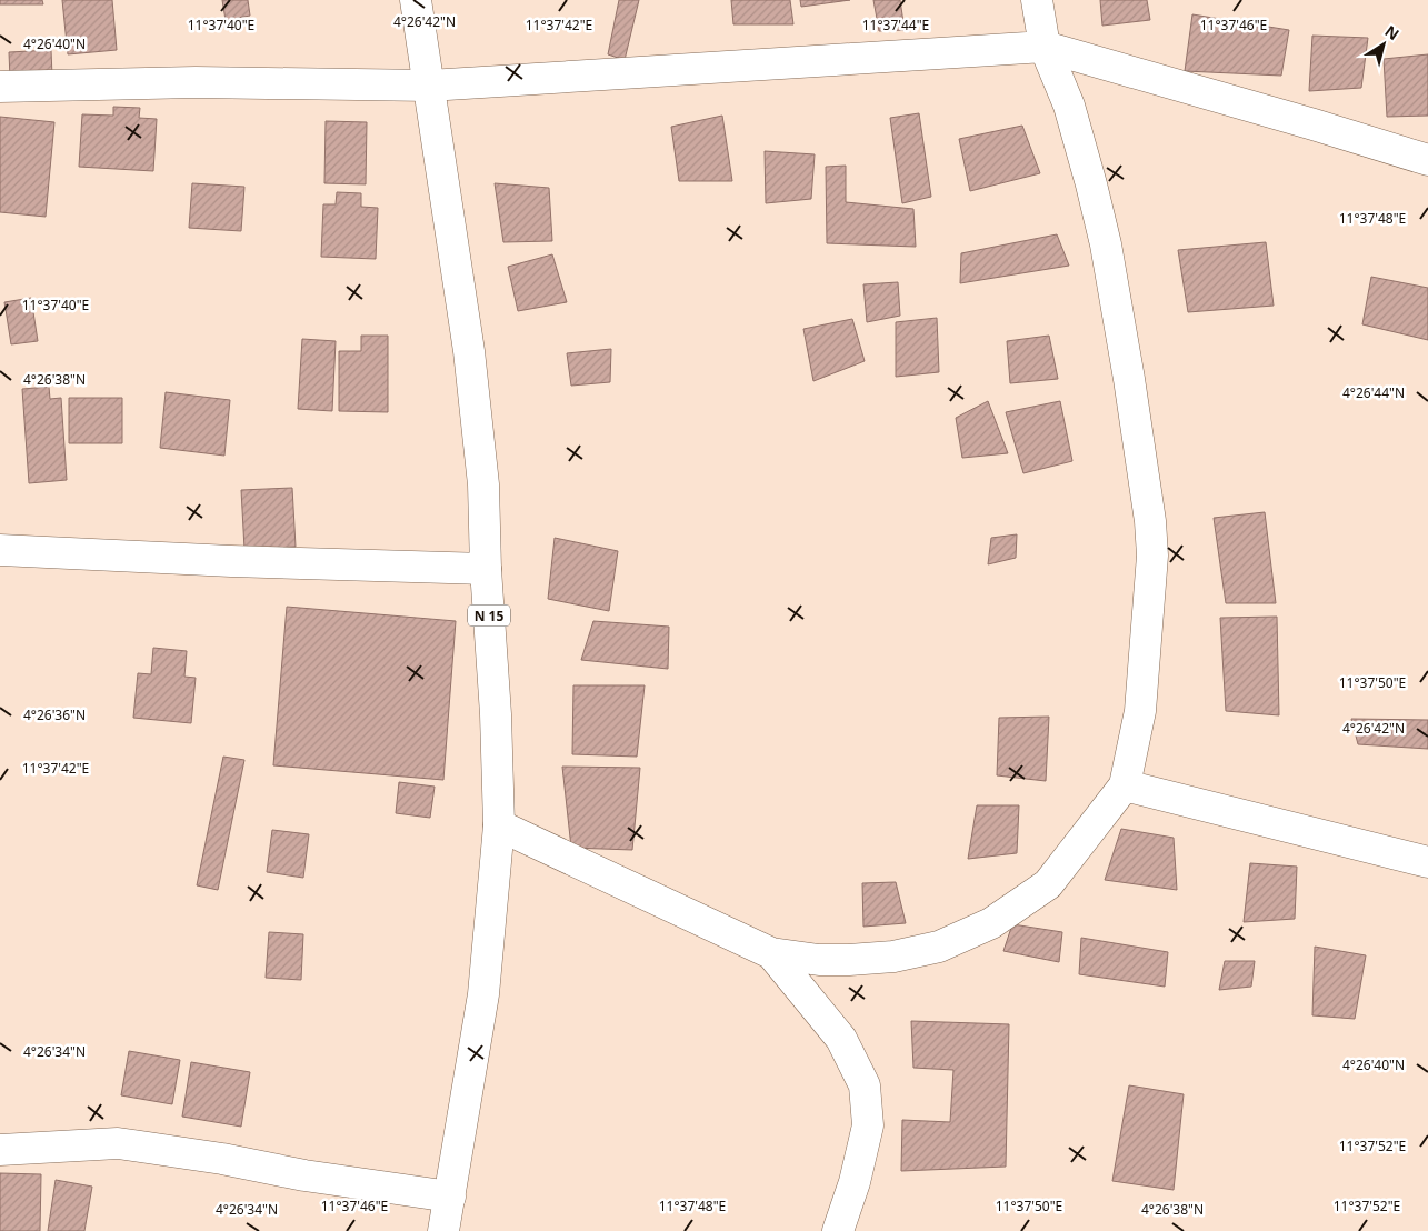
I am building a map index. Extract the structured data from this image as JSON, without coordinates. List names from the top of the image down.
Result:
{
  "streets": {
    "main road": ["N 15"]
  },
  "north": "top right",
  "coordinates": [
    "4°26'42\"N",
    "11°37'40\"E",
    "11°37'42\"E",
    "11°37'44\"E",
    "11°37'46\"E",
    "4°26'40\"N",
    "11°37'48\"E",
    "4°26'38\"N",
    "4°26'44\"N",
    "11°37'50\"E",
    "4°26'36\"N",
    "4°26'34\"N",
    "11°37'52\"E"
  ]
}
